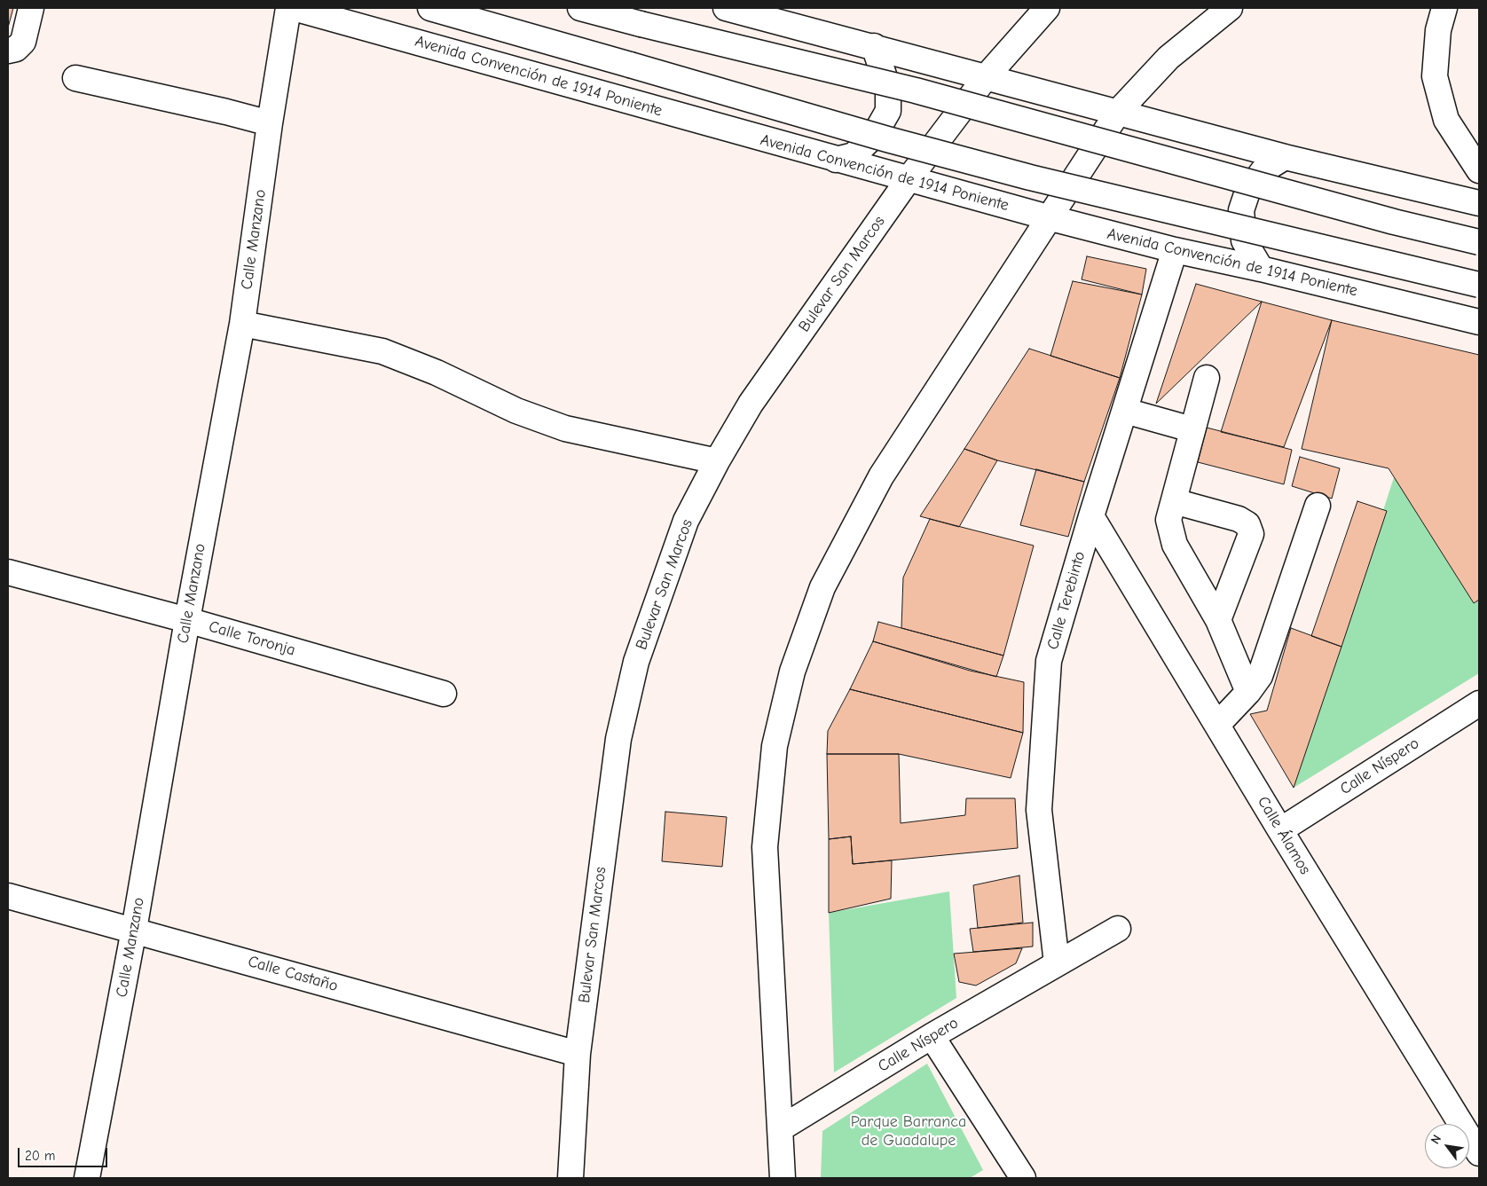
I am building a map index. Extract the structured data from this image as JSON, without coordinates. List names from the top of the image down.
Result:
{
  "streets": {
    "street": [
      "Avenida Convención de 1914 Poniente",
      "Calle Manzano",
      "Bulevar San Marcos",
      "Calle Terebinto",
      "Calle Toronja",
      "Calle Níspero",
      "Calle Álamos",
      "Calle Castaño"
    ]
  },
  "crossings": [
    ["Avenida Convención de 1914 Poniente", "Bulevar San Marcos"],
    ["Avenida Convención de 1914 Poniente", "Calle Terebinto"],
    ["Calle Manzano", "Calle Toronja"],
    ["Calle Manzano", "Calle Castaño"],
    ["Bulevar San Marcos", "Calle Castaño"],
    ["Calle Terebinto", "Calle Níspero"],
    ["Calle Terebinto", "Calle Álamos"],
    ["Calle Níspero", "Calle Álamos"]
  ],
  "parks": ["Parque Barranca de Guadalupe"],
  "scale_bar": "20 m",
  "north": "top left"
}
